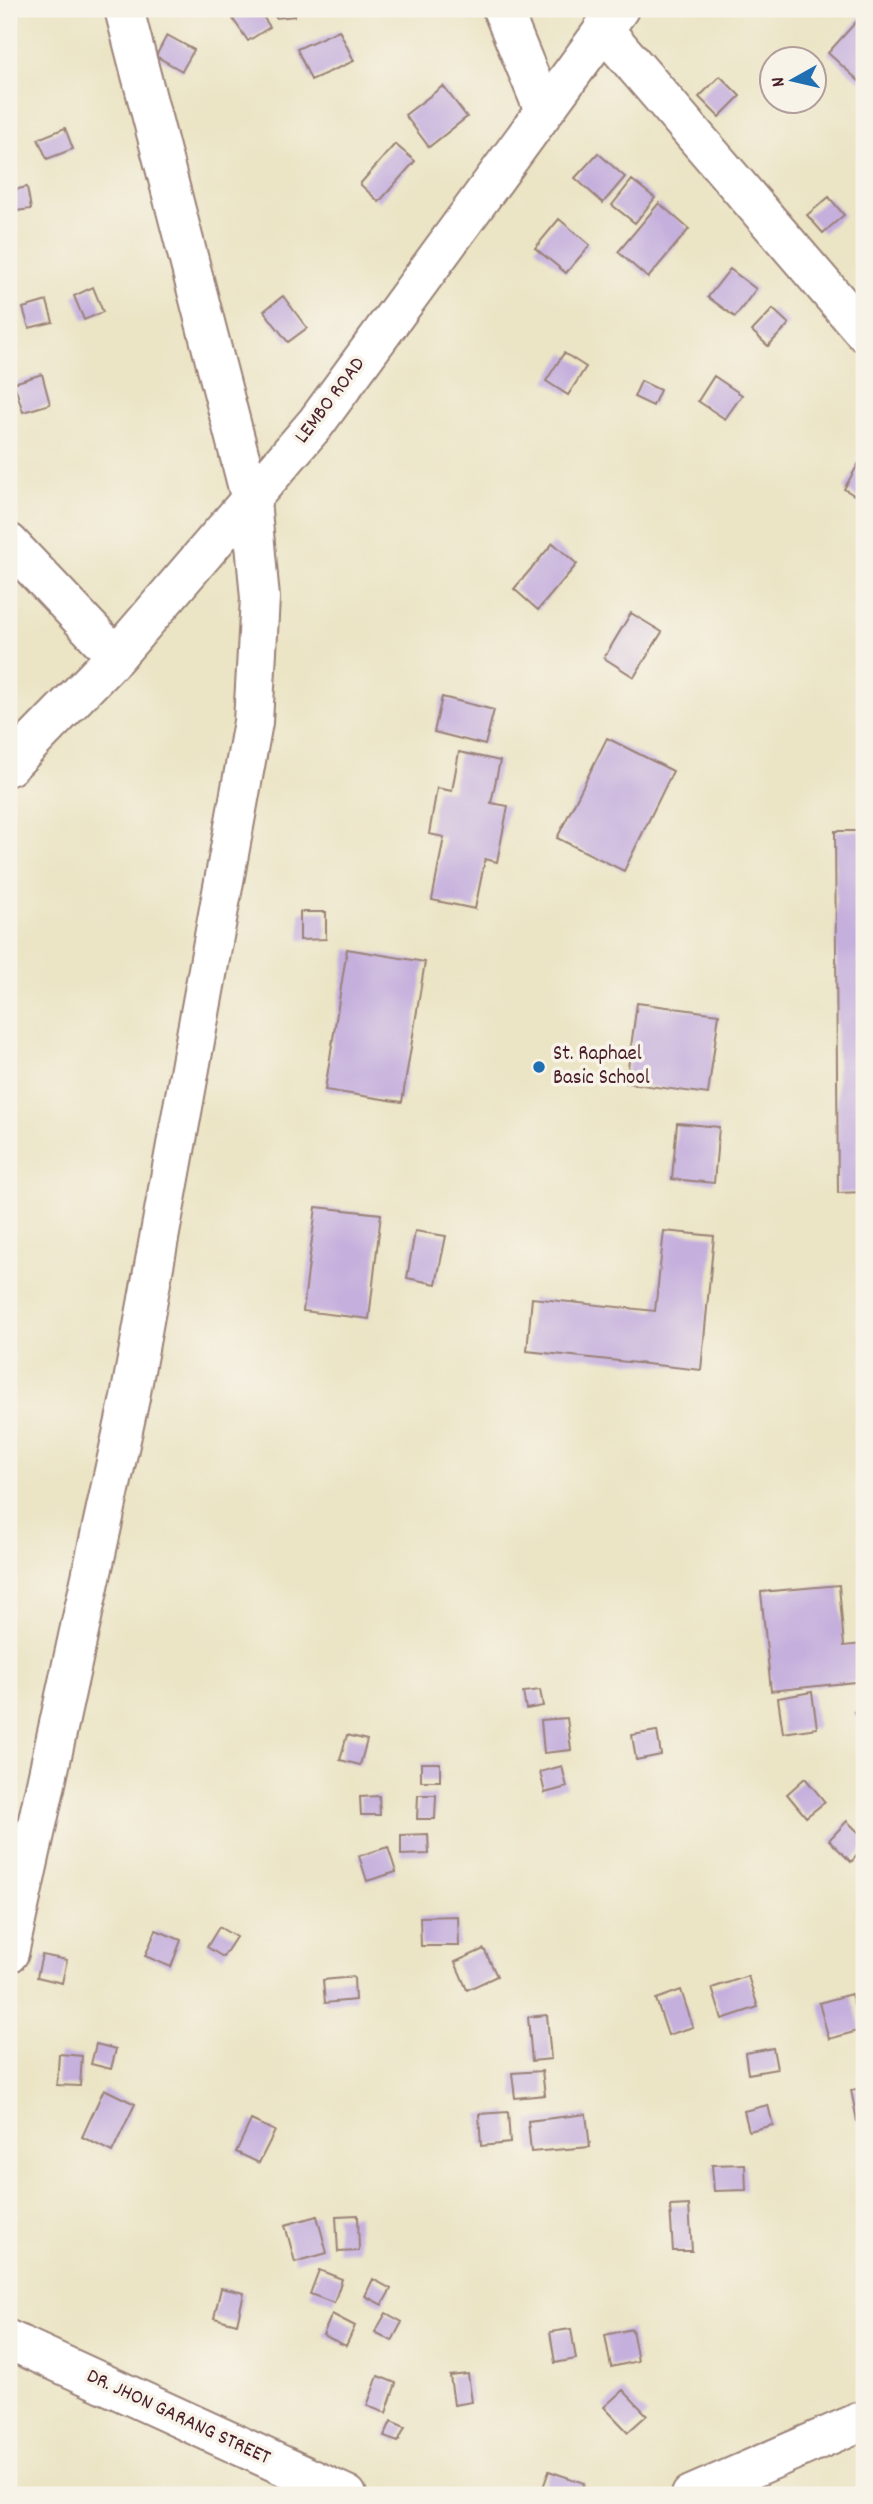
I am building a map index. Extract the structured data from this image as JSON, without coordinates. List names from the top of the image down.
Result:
{
  "streets": {
    "street": ["LEMBO ROAD", "DR. JHON GARANG STREET"]
  },
  "places": ["St. Raphael Basic School"],
  "north": "left"
}
